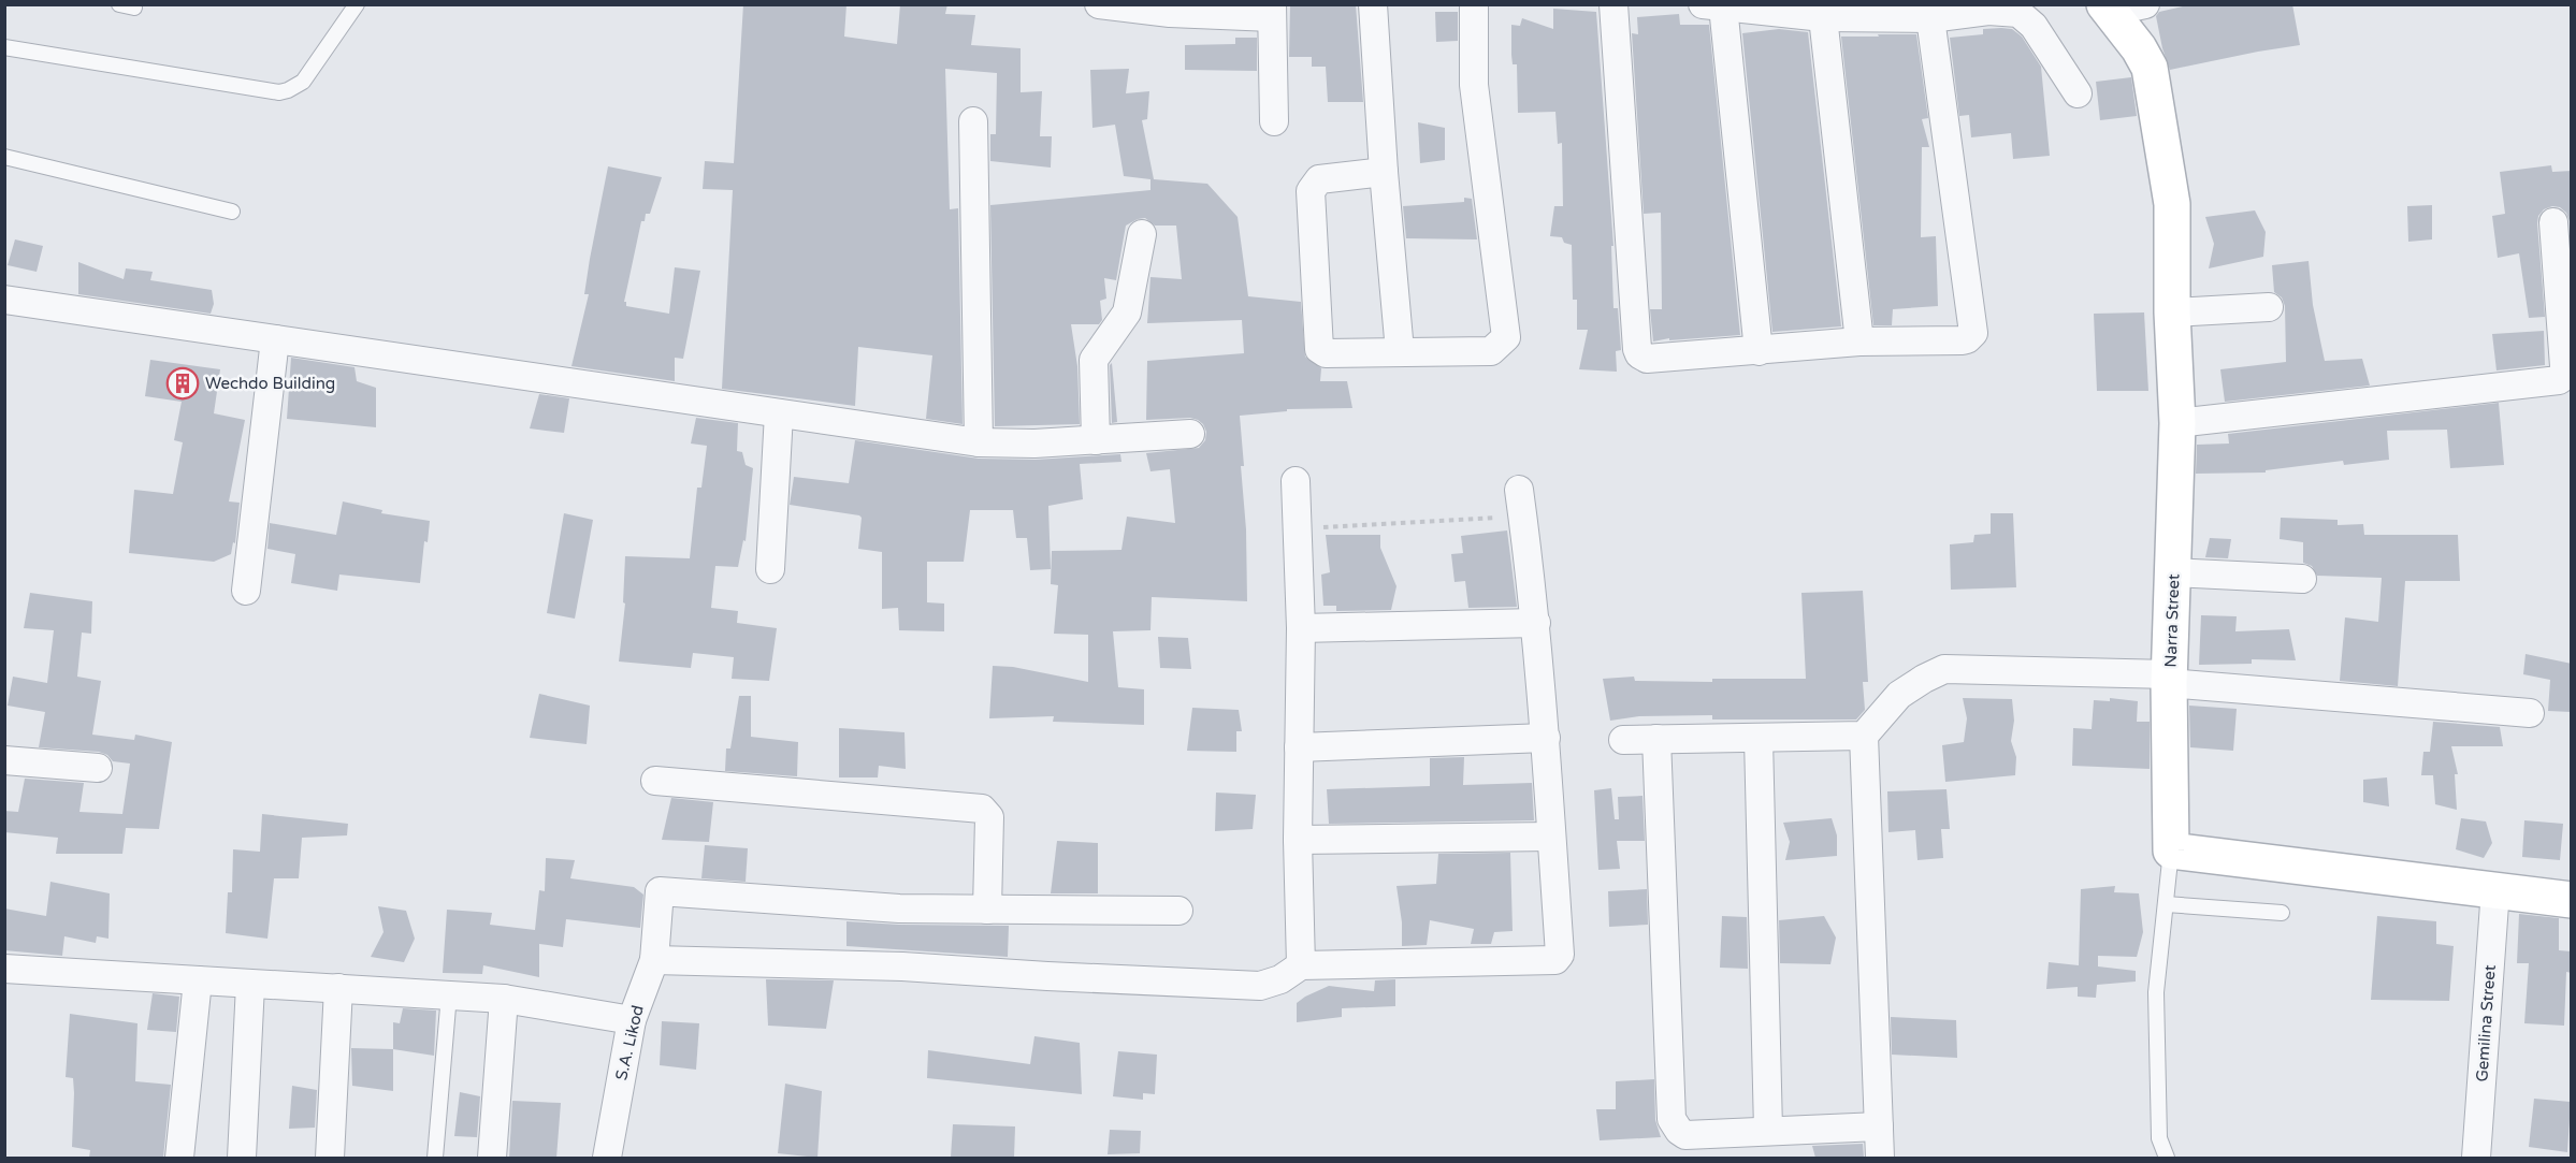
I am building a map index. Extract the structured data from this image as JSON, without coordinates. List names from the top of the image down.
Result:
{
  "streets": {
    "street": ["Narra Street", "Gemilina Street", "S.A. Likod"]
  },
  "places": {
    "building": ["Wechdo Building"]
  }
}
